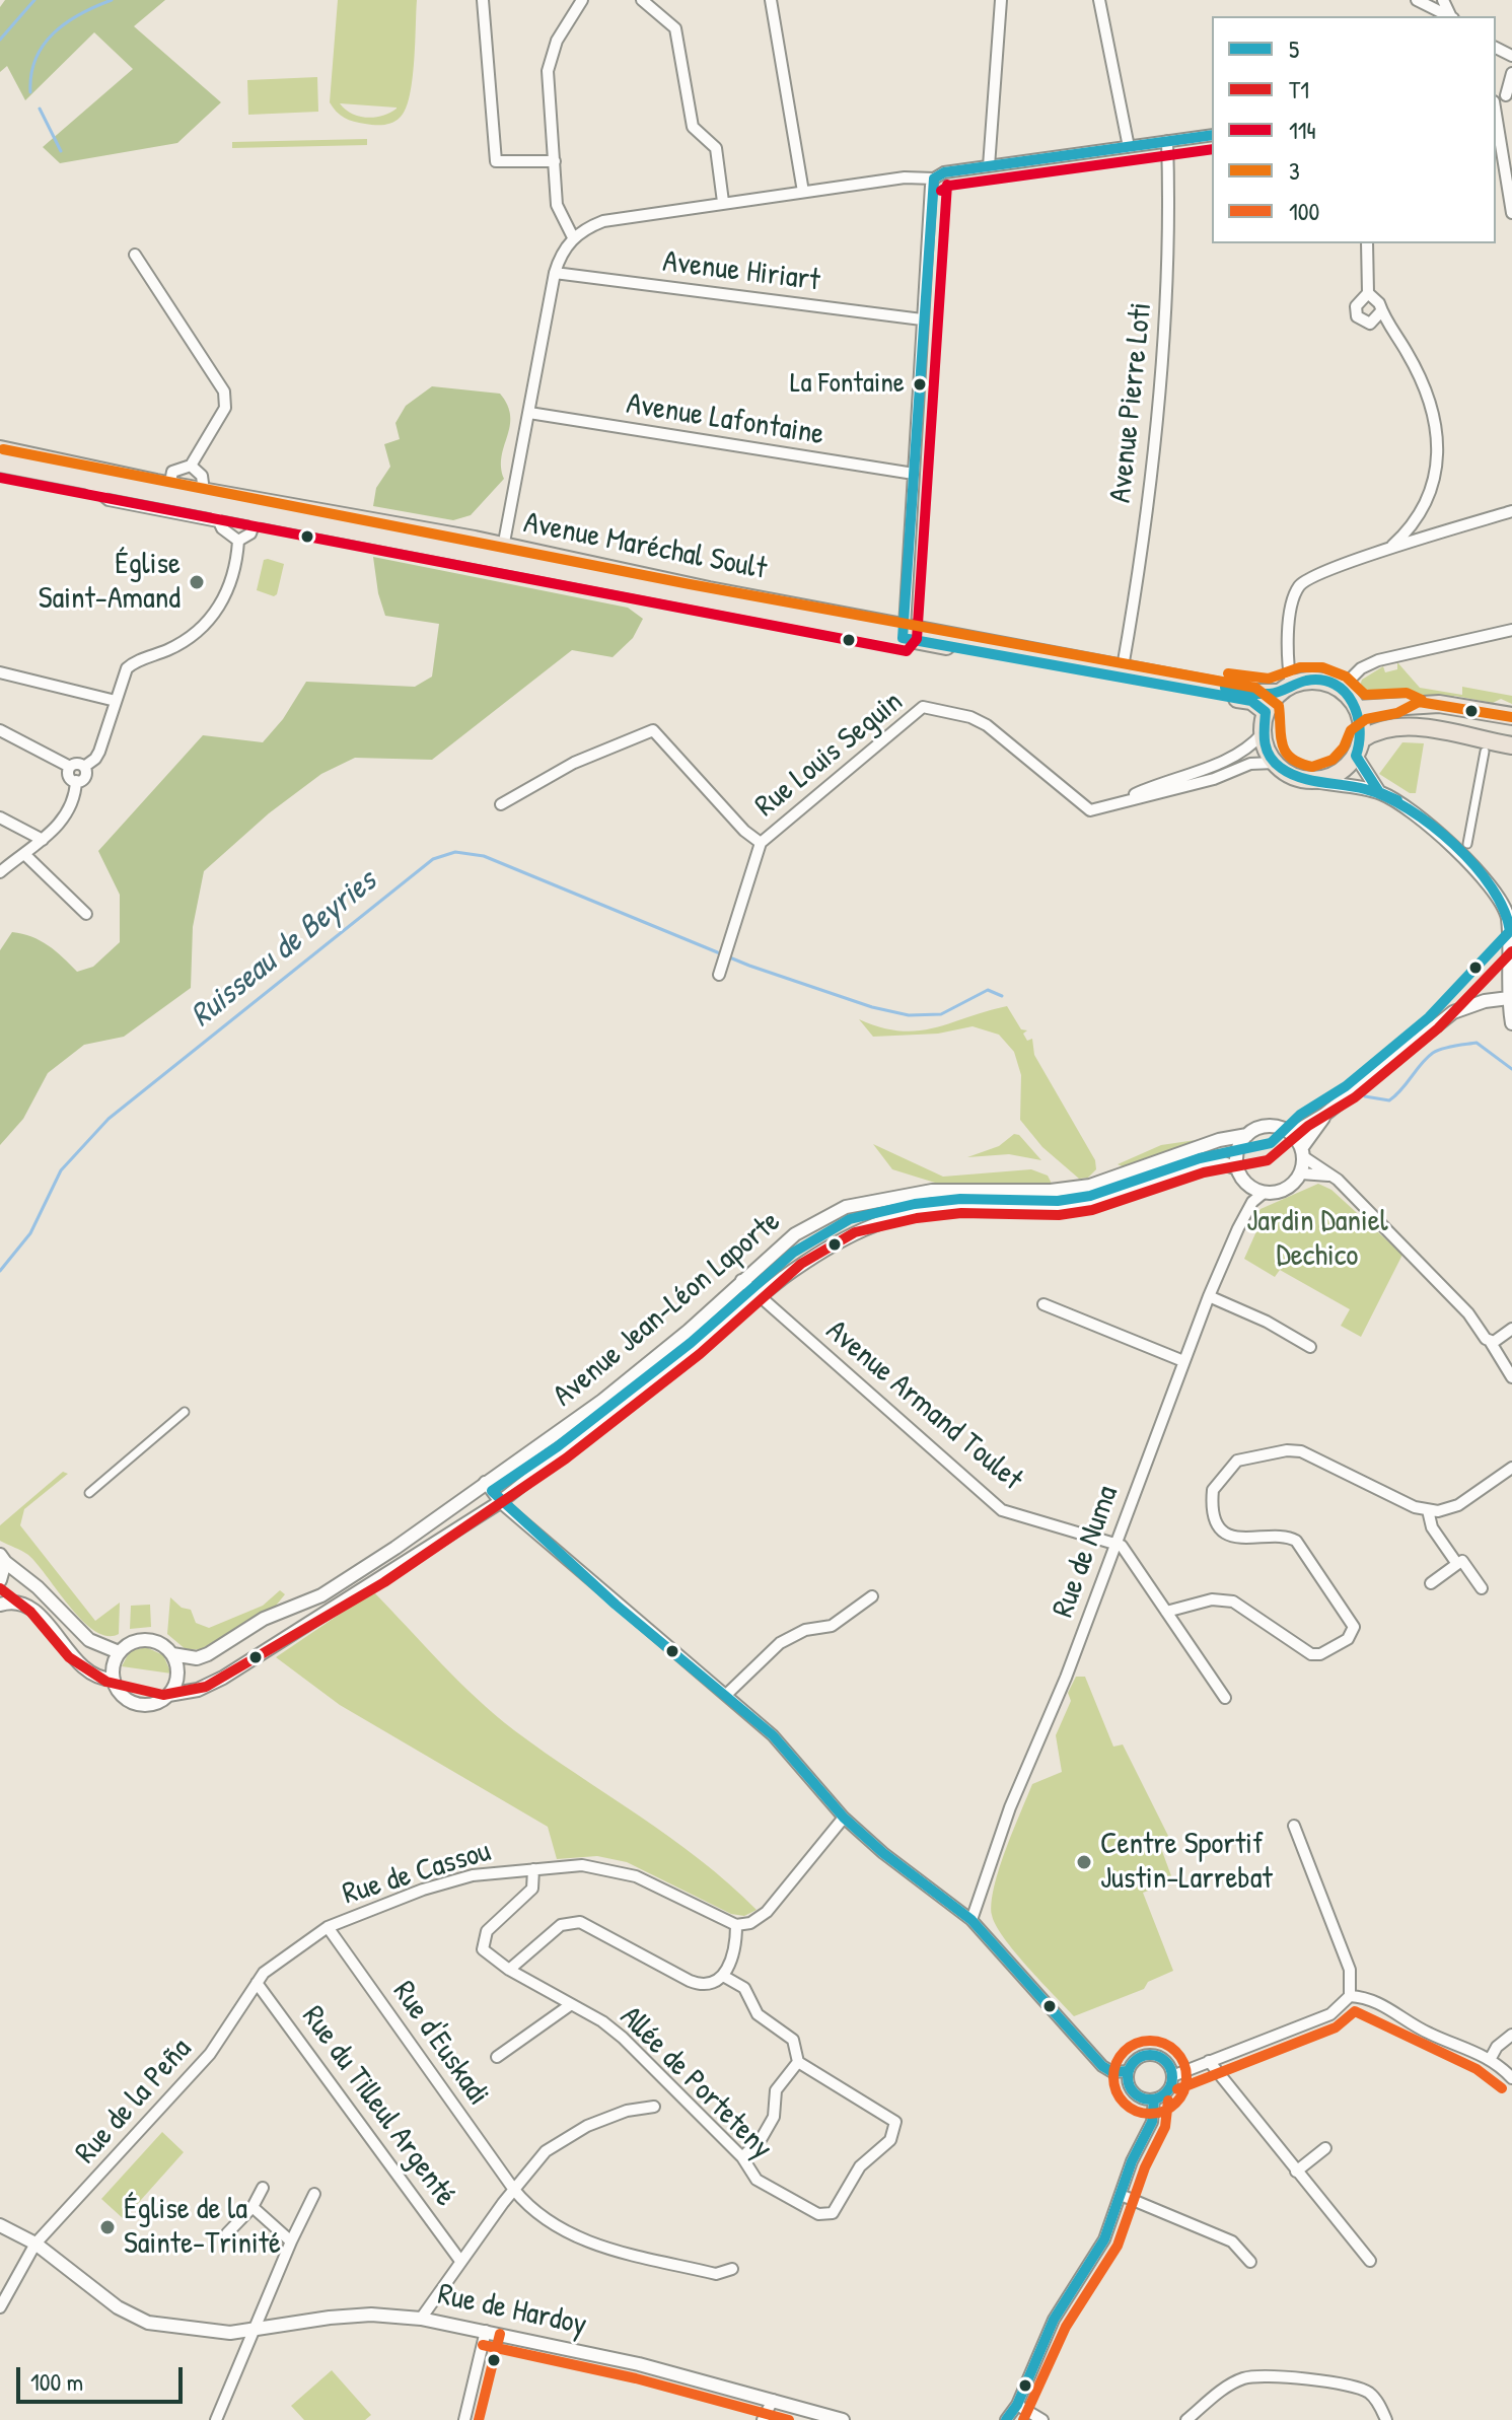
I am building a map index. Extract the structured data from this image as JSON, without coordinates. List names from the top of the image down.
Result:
{
  "streets": {
    "main road": ["Avenue Maréchal Soult"],
    "street": [
      "Avenue Hiriart",
      "Avenue Pierre Loti",
      "Avenue Lafontaine",
      "Rue Louis Seguin",
      "Avenue Jean-Léon Laporte",
      "Avenue Armand Toulet",
      "Rue de Numa",
      "Rue de Cassou",
      "Rue d'Euskadi",
      "Allée de Porteteny",
      "Rue de la Peña",
      "Rue du Tilleul Argenté",
      "Rue de Hardoy"
    ]
  },
  "crossings": [
    ["Avenue Pierre Loti", "Avenue Maréchal Soult"],
    ["Avenue Jean-Léon Laporte", "Avenue Armand Toulet"],
    ["Avenue Jean-Léon Laporte", "Rue de Numa"],
    ["Avenue Armand Toulet", "Rue de Numa"],
    ["Rue de Cassou", "Rue d'Euskadi"],
    ["Rue de Cassou", "Allée de Porteteny"],
    ["Rue de Cassou", "Rue de la Peña"],
    ["Rue de Cassou", "Rue du Tilleul Argenté"],
    ["Rue de la Peña", "Rue du Tilleul Argenté"],
    ["Rue de la Peña", "Rue de Hardoy"]
  ],
  "water": ["Ruisseau de Beyries"],
  "parks": ["Jardin Daniel Dechico"],
  "places": [
    "La Fontaine",
    "Église Saint-Amand",
    "Centre Sportif Justin-Larrebat",
    "Église de la Sainte-Trinité"
  ],
  "lines": [
    "transit line 5",
    "transit line 114",
    "transit line 3",
    "transit line T1",
    "transit line 100"
  ],
  "legend": [
    "5",
    "T1",
    "114",
    "3",
    "100"
  ],
  "scale_bar": "100 m"
}
